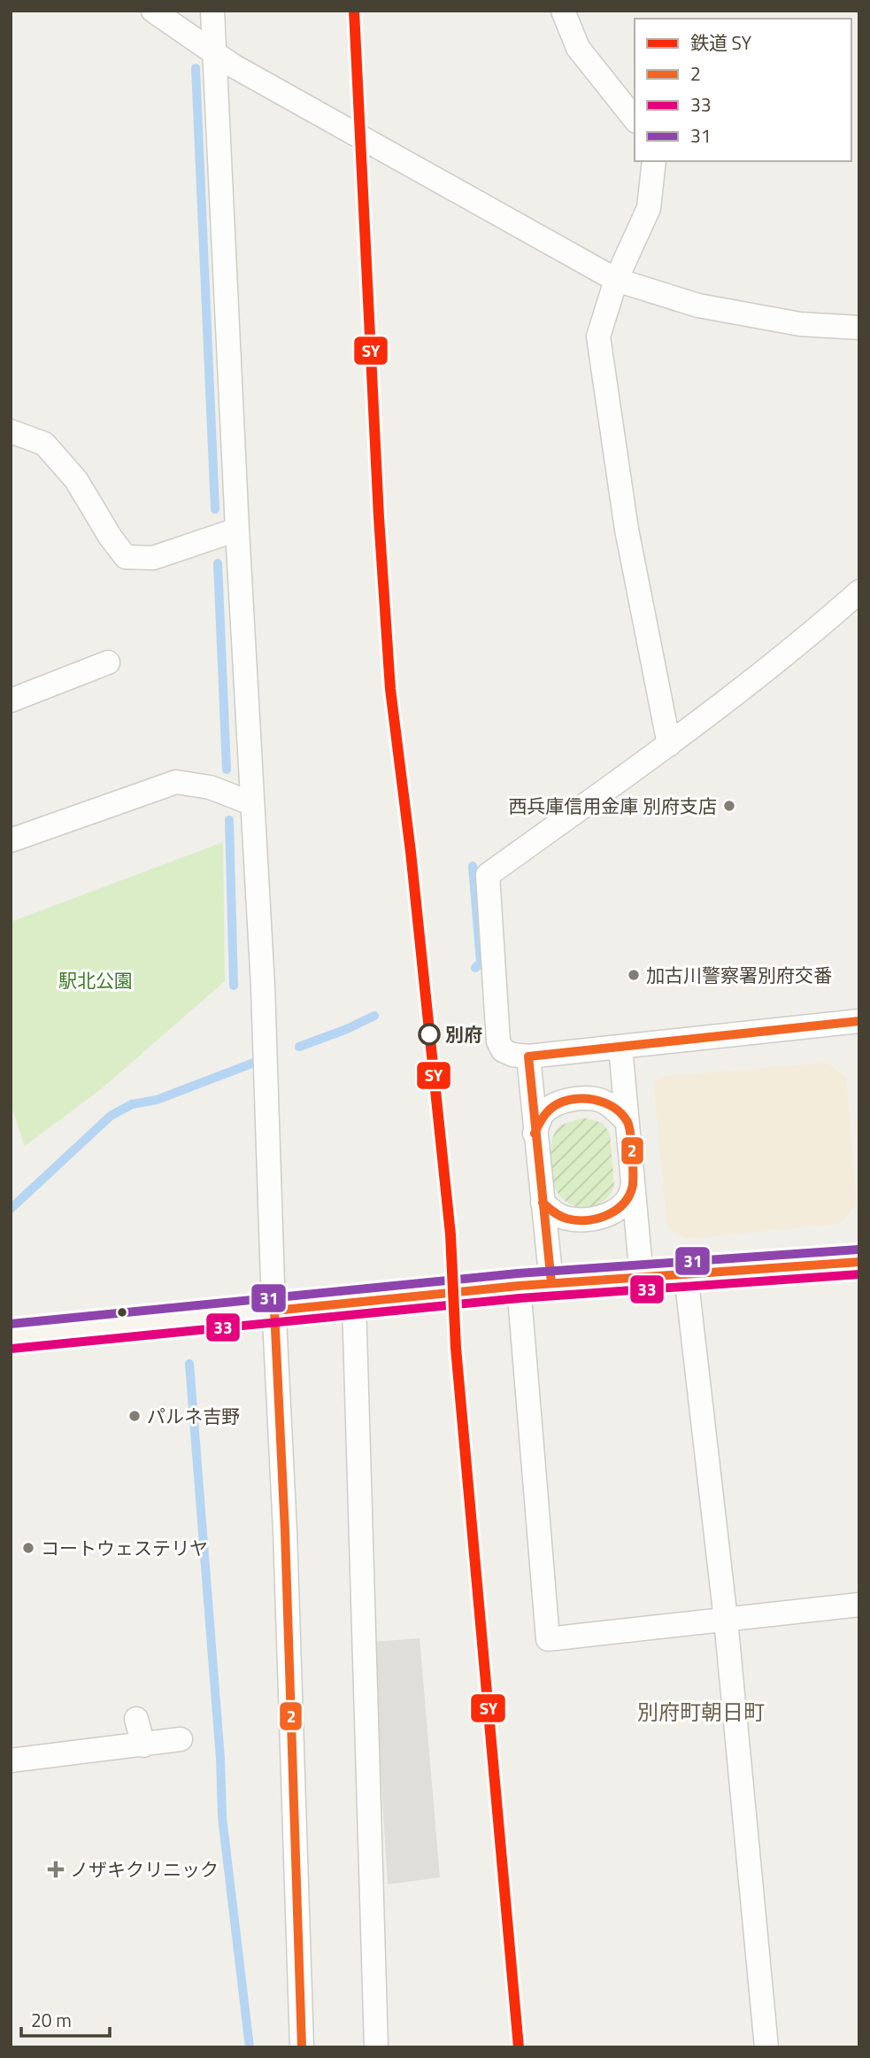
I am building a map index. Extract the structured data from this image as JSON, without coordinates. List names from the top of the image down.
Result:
{
  "districts": ["別府町朝日町"],
  "parks": ["駅北公園"],
  "places": {
    "other": [
      "西兵庫信用金庫 別府支店",
      "加古川警察署別府交番",
      "別府",
      "パルネ吉野",
      "コートウェステリヤ"
    ],
    "health": ["ノザキクリニック"]
  },
  "lines": [
    "rail line SY",
    "transit line 2",
    "transit line 31",
    "transit line 33"
  ],
  "legend": [
    "鉄道 SY",
    "2",
    "33",
    "31"
  ],
  "scale_bar": "20 m"
}
